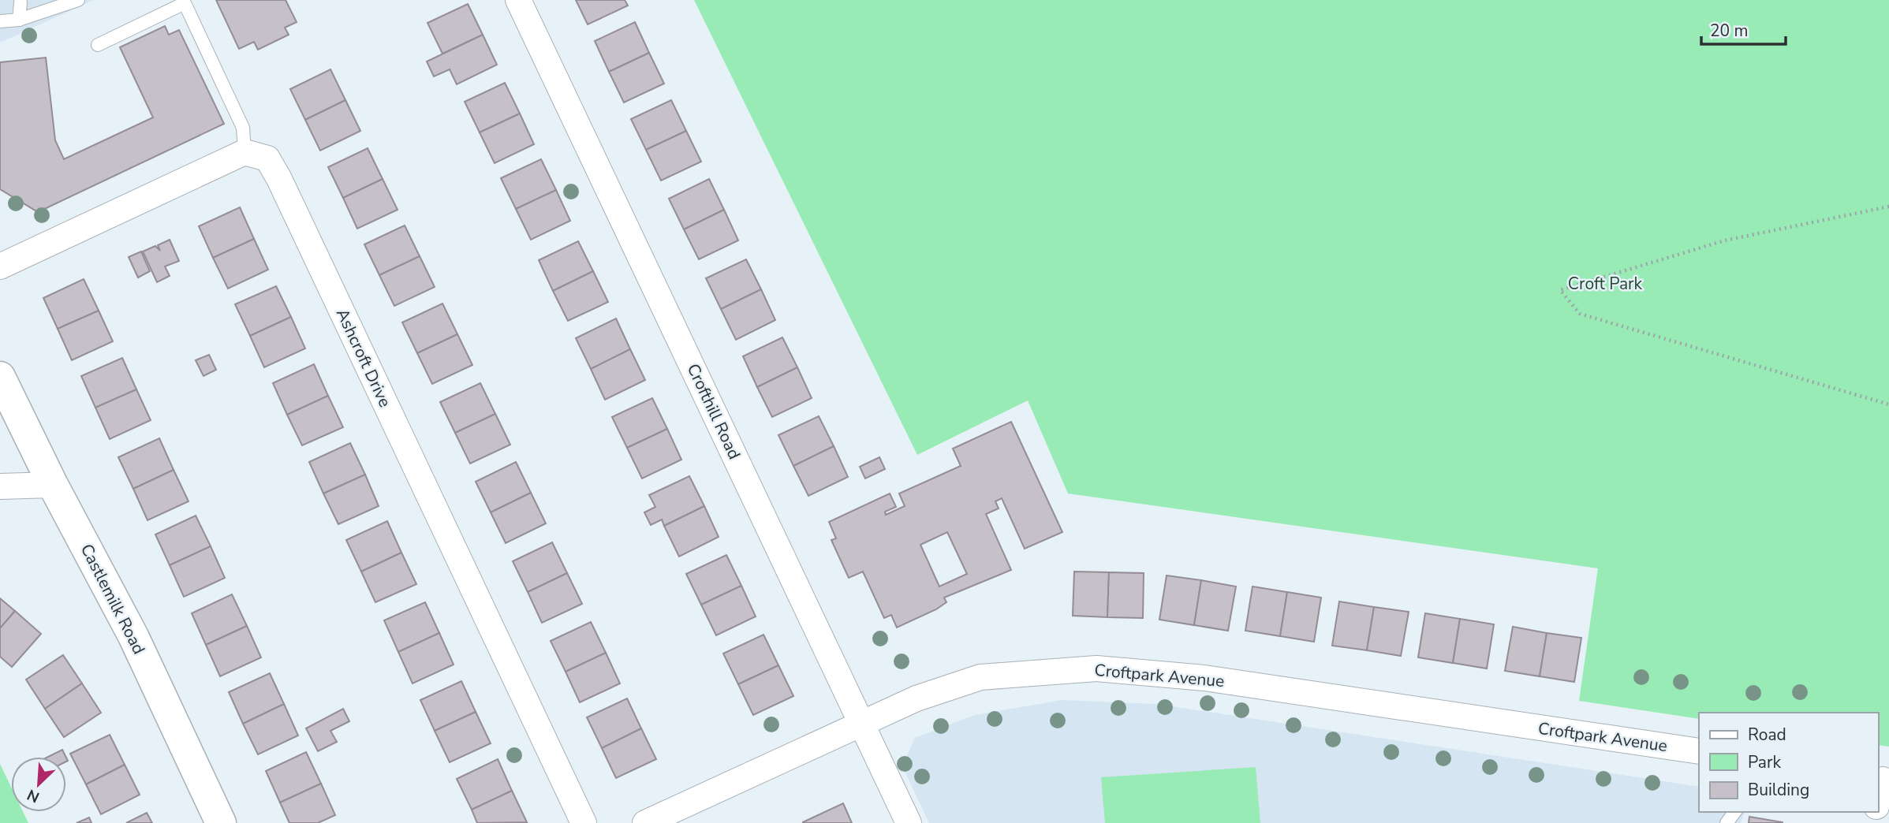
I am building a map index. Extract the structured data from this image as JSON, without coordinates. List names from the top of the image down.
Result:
{
  "streets": {
    "street": [
      "Ashcroft Drive",
      "Crofthill Road",
      "Castlemilk Road",
      "Croftpark Avenue"
    ]
  },
  "crossings": [
    ["Crofthill Road", "Croftpark Avenue"]
  ],
  "parks": ["Croft Park"],
  "legend": ["Road", "Park", "Building"],
  "scale_bar": "20 m",
  "north": "bottom left"
}
